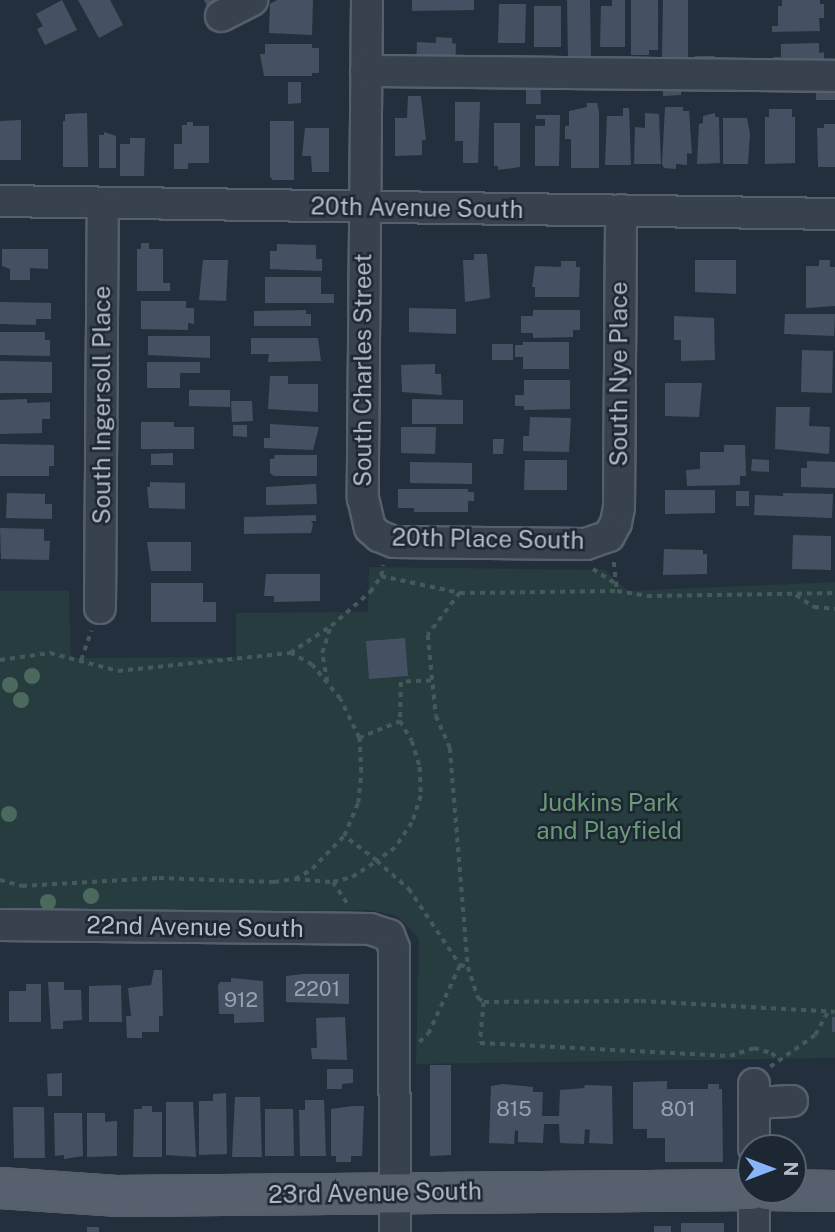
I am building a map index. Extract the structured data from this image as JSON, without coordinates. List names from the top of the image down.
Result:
{
  "streets": {
    "main road": ["23rd Avenue South"],
    "street": [
      "20th Avenue South",
      "South Charles Street",
      "South Nye Place",
      "South Ingersoll Place",
      "20th Place South",
      "22nd Avenue South"
    ]
  },
  "crossings": [
    ["20th Avenue South", "South Charles Street"],
    ["20th Avenue South", "South Nye Place"],
    ["20th Avenue South", "South Ingersoll Place"],
    ["South Charles Street", "20th Place South"],
    ["South Nye Place", "20th Place South"],
    ["22nd Avenue South", "23rd Avenue South"]
  ],
  "parks": ["Judkins Park and Playfield"],
  "house_numbers": [
    "2201",
    "912",
    "815",
    "801"
  ],
  "north": "right"
}
